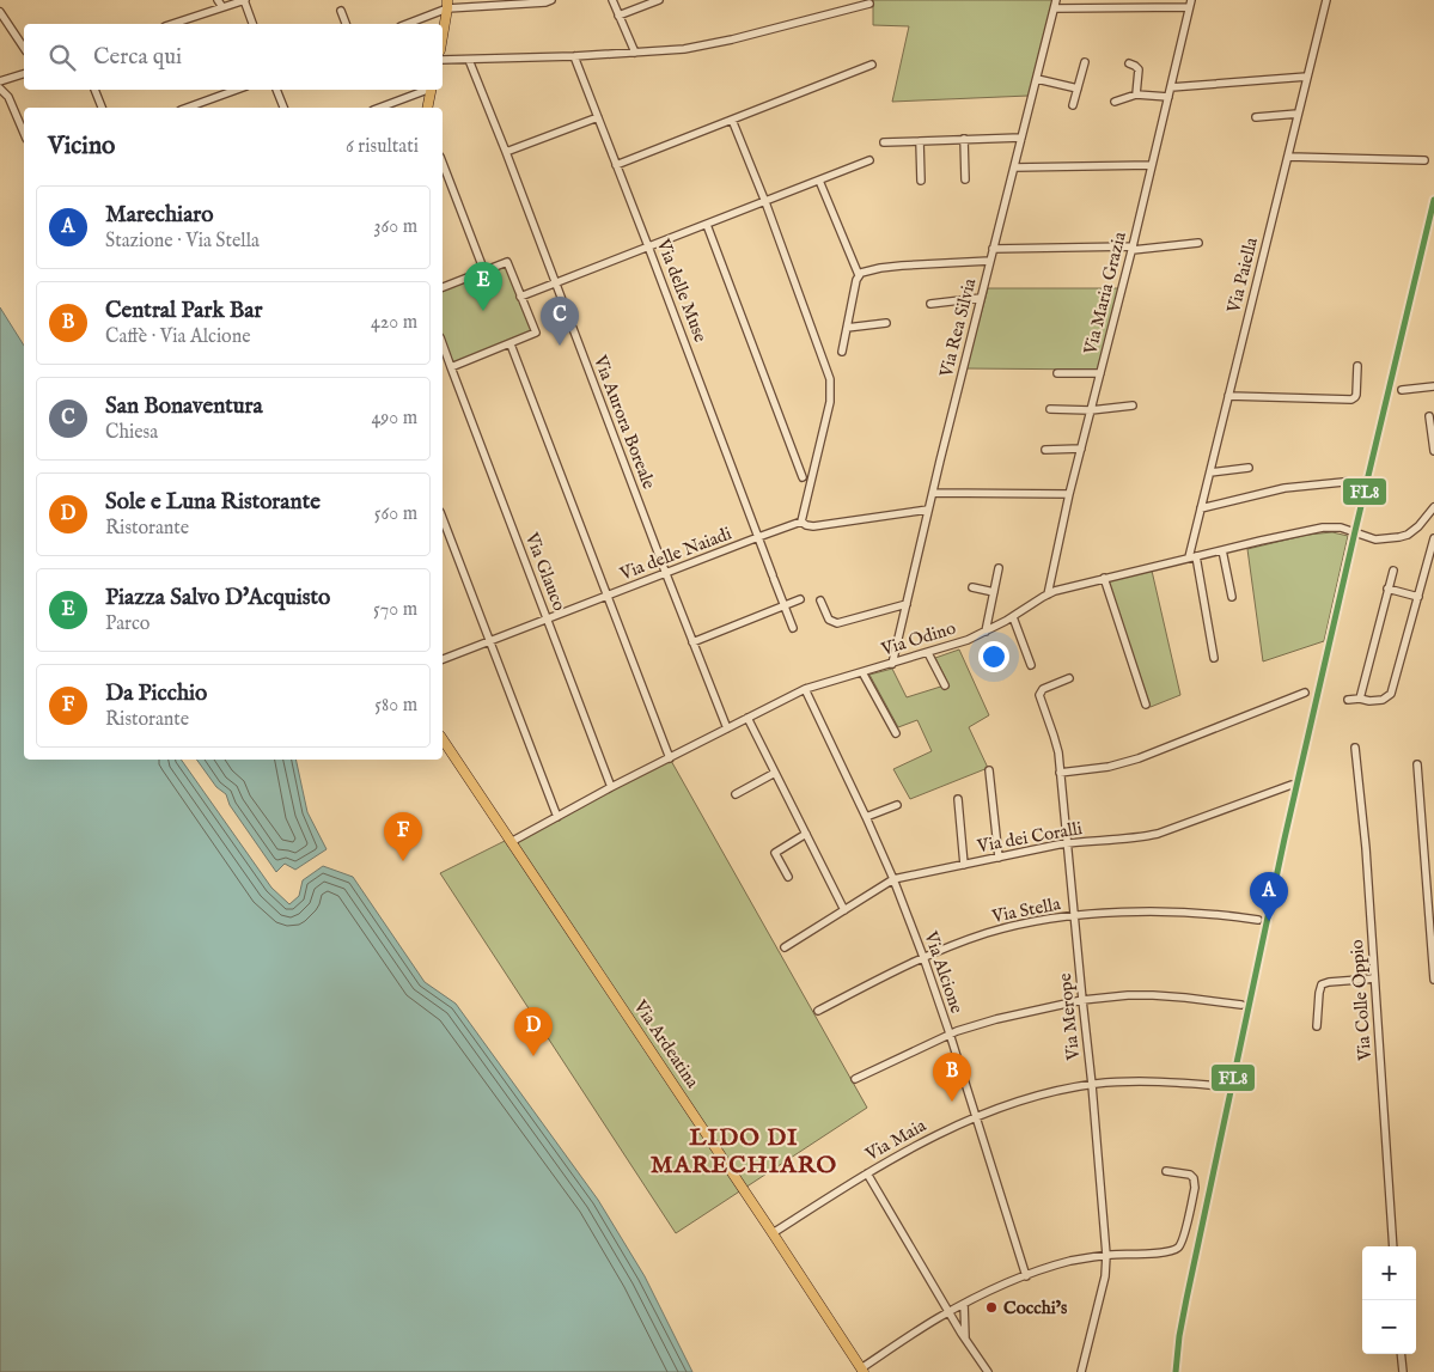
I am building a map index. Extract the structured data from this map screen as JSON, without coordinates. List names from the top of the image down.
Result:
{
  "streets": {
    "main road": ["Via Ardeatina"],
    "street": [
      "Via Paiella",
      "Via delle Muse",
      "Via Maria Grazia",
      "Via Rea Silvia",
      "Via Aurora Boreale",
      "Via delle Naiadi",
      "Via Glauco",
      "Via Odino",
      "Via dei Coralli",
      "Via Stella",
      "Via Alcione",
      "Via Colle Oppio",
      "Via Merope",
      "Via Maia"
    ]
  },
  "crossings": [
    ["Via Paiella", "Via Odino"],
    ["Via delle Muse", "Via delle Naiadi"],
    ["Via Maria Grazia", "Via Odino"],
    ["Via Rea Silvia", "Via delle Naiadi"],
    ["Via Rea Silvia", "Via Odino"],
    ["Via Aurora Boreale", "Via delle Naiadi"],
    ["Via Aurora Boreale", "Via Odino"],
    ["Via delle Naiadi", "Via Glauco"],
    ["Via Glauco", "Via Odino"],
    ["Via Odino", "Via Alcione"],
    ["Via Odino", "Via Ardeatina"],
    ["Via dei Coralli", "Via Alcione"],
    ["Via dei Coralli", "Via Merope"],
    ["Via Stella", "Via Alcione"],
    ["Via Stella", "Via Merope"],
    ["Via Alcione", "Via Maia"],
    ["Via Merope", "Via Maia"],
    ["Via Ardeatina", "Via Maia"]
  ],
  "districts": ["LIDO DI MARECHIARO"],
  "places": ["Cocchi’s"],
  "lines": ["transit line FL8"],
  "page": {
    "search": "Cerca qui",
    "heading": ["Vicino", "6 risultati"],
    "list": [
      {
        "mark": "A",
        "name": "Marechiaro",
        "note": "Stazione · Via Stella",
        "value": "360 m"
      },
      {
        "mark": "B",
        "name": "Central Park Bar",
        "note": "Caffè · Via Alcione",
        "value": "420 m"
      },
      {
        "mark": "C",
        "name": "San Bonaventura",
        "note": "Chiesa",
        "value": "490 m"
      },
      {
        "mark": "D",
        "name": "Sole e Luna Ristorante",
        "note": "Ristorante",
        "value": "560 m"
      },
      {
        "mark": "E",
        "name": "Piazza Salvo D'Acquisto",
        "note": "Parco",
        "value": "570 m"
      },
      {
        "mark": "F",
        "name": "Da Picchio",
        "note": "Ristorante",
        "value": "580 m"
      }
    ],
    "pins": [
      "E",
      "C",
      "F",
      "A",
      "D",
      "B"
    ],
    "map_buttons": ["+", "−"]
  }
}
